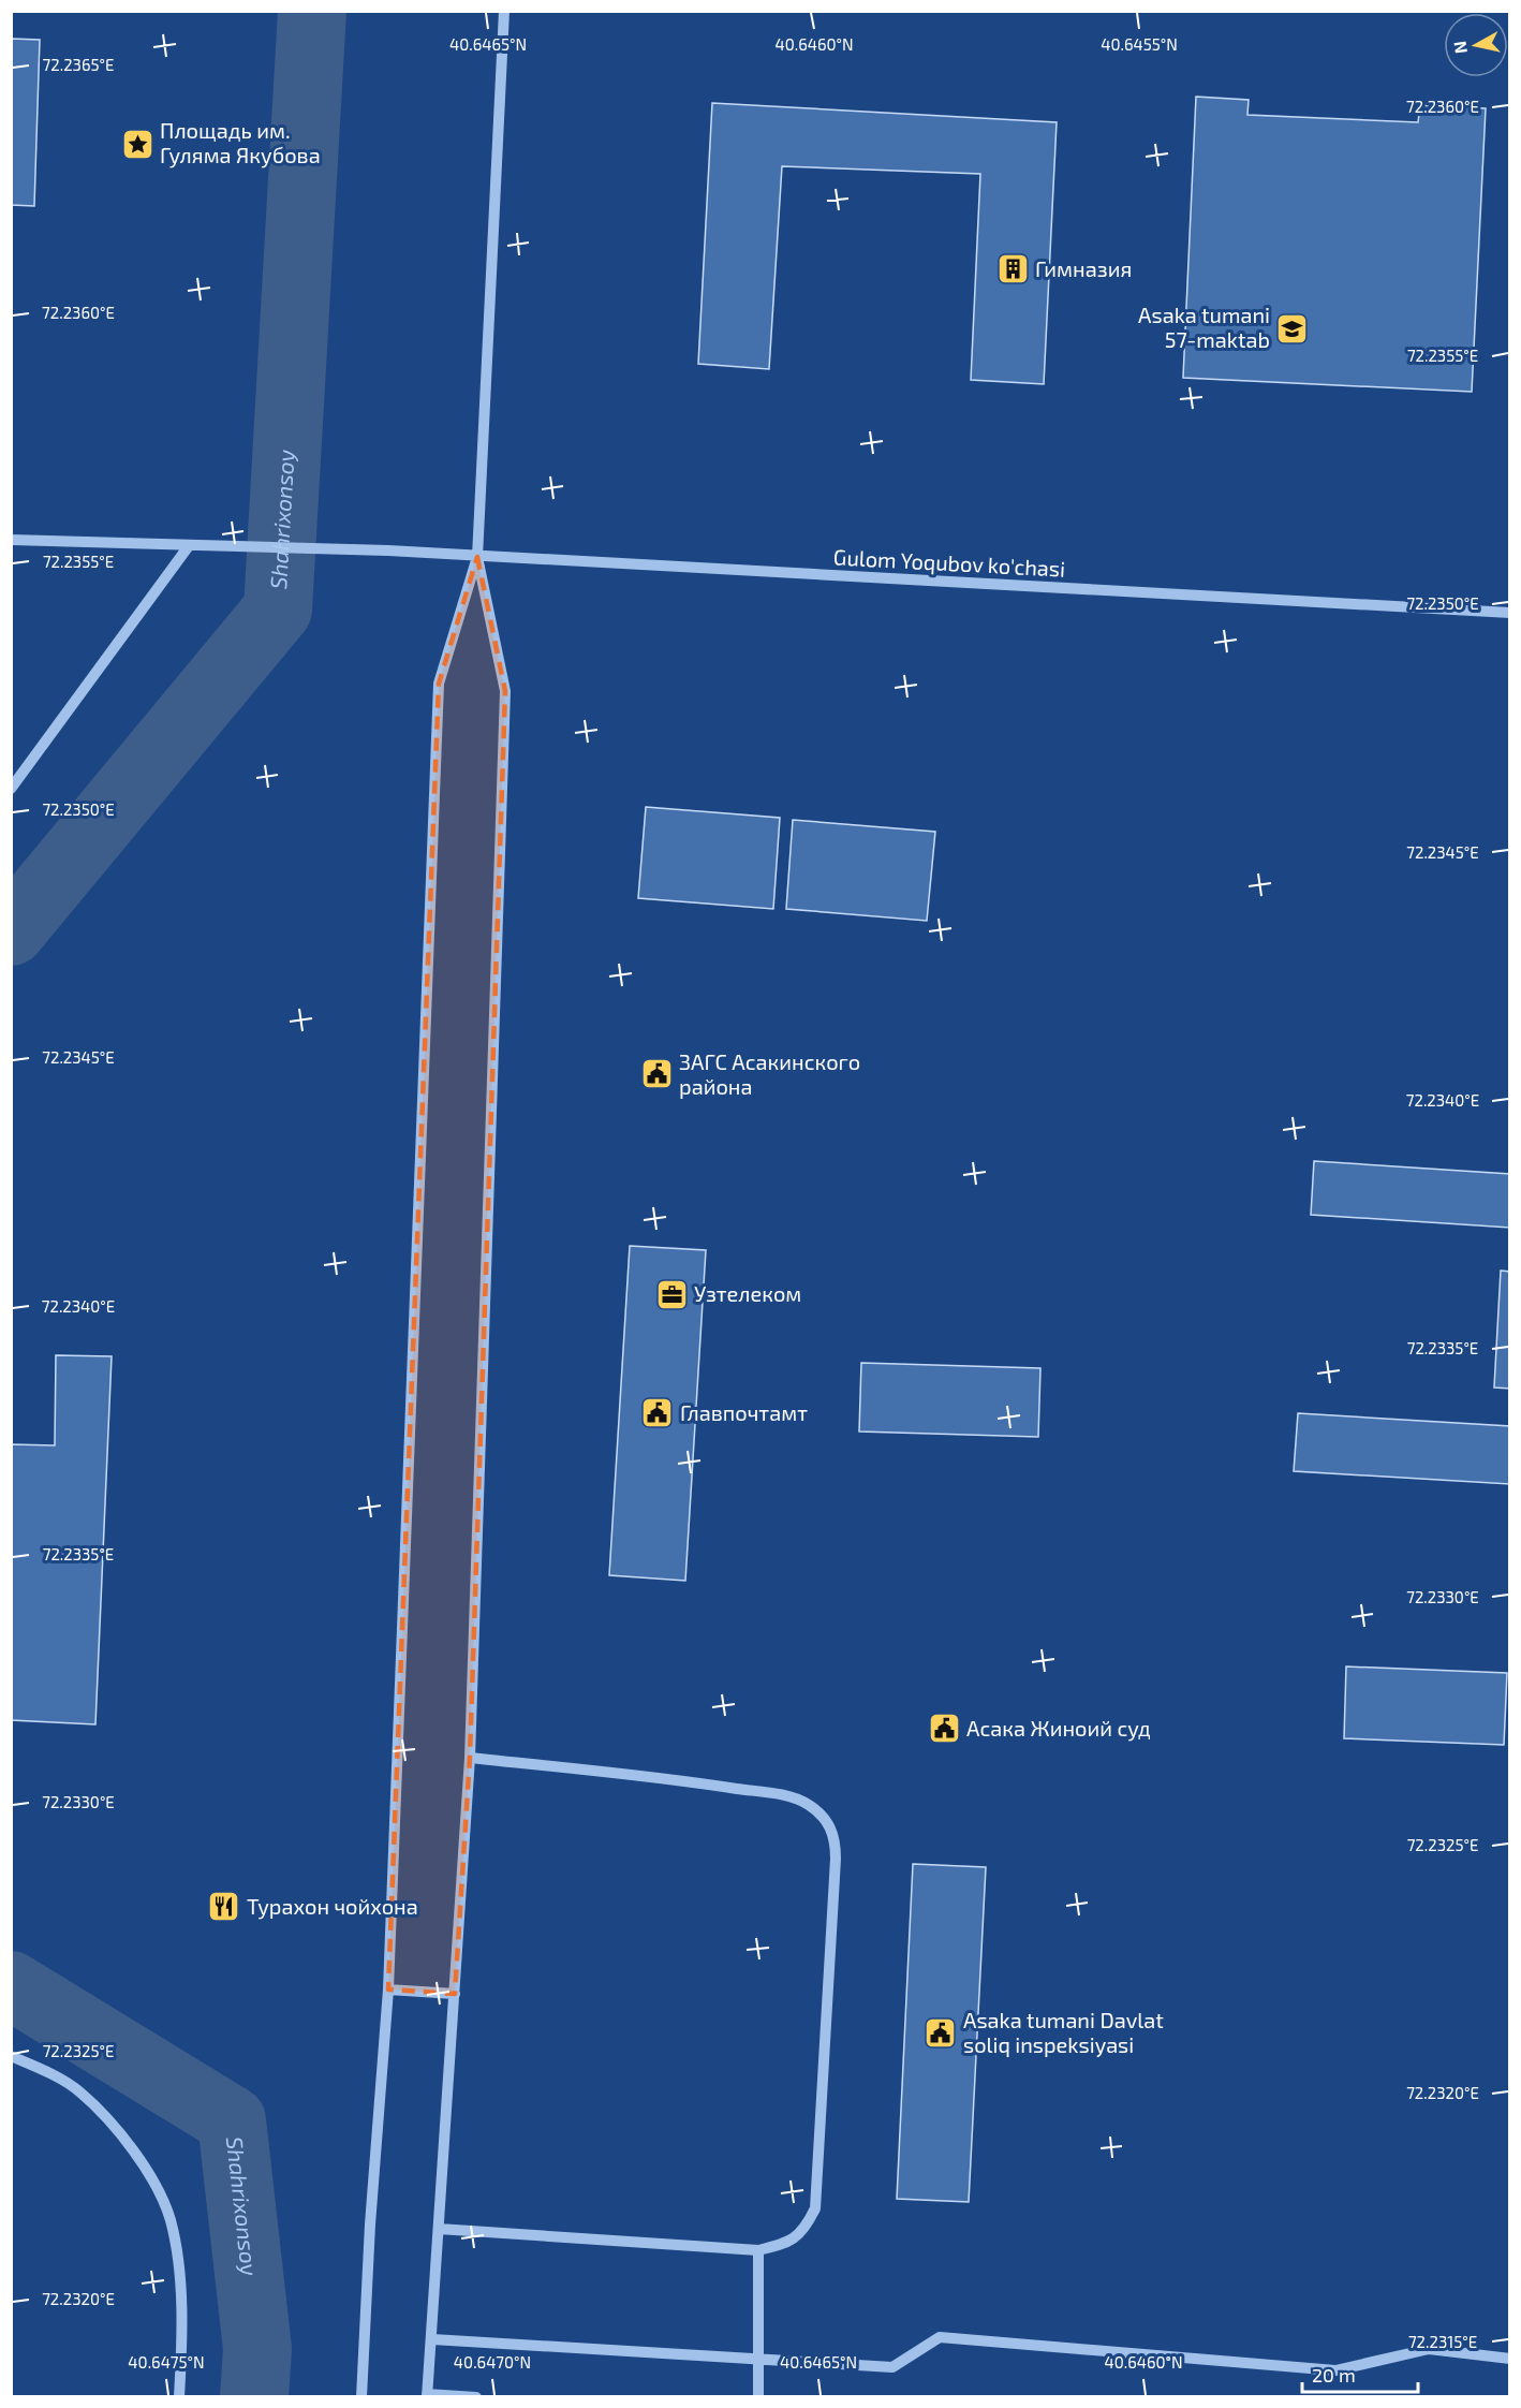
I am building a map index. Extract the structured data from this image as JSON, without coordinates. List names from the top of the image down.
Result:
{
  "streets": {
    "street": ["Gulom Yoqubov ko'chasi"]
  },
  "water": ["Shahrixonsoy"],
  "places": {
    "place": ["Площадь им. Гуляма Якубова"],
    "building": ["Гимназия"],
    "school or university": ["Asaka tumani 57-maktab"],
    "public building": [
      "ЗАГС Асакинского района",
      "Главпочтамт",
      "Асака Жиноий суд",
      "Asaka tumani Davlat soliq inspeksiyasi"
    ],
    "office": ["Узтелеком"],
    "restaurant": ["Турахон чойхона"]
  },
  "scale_bar": "20 m",
  "north": "left",
  "coordinates": [
    "40.6465°N",
    "40.6460°N",
    "40.6455°N",
    "72.2365°E",
    "72.2360°E",
    "72.2355°E",
    "72.2350°E",
    "72.2345°E",
    "72.2340°E",
    "72.2335°E",
    "72.2330°E",
    "72.2325°E",
    "72.2320°E",
    "72.2315°E",
    "40.6475°N",
    "40.6470°N"
  ]
}
